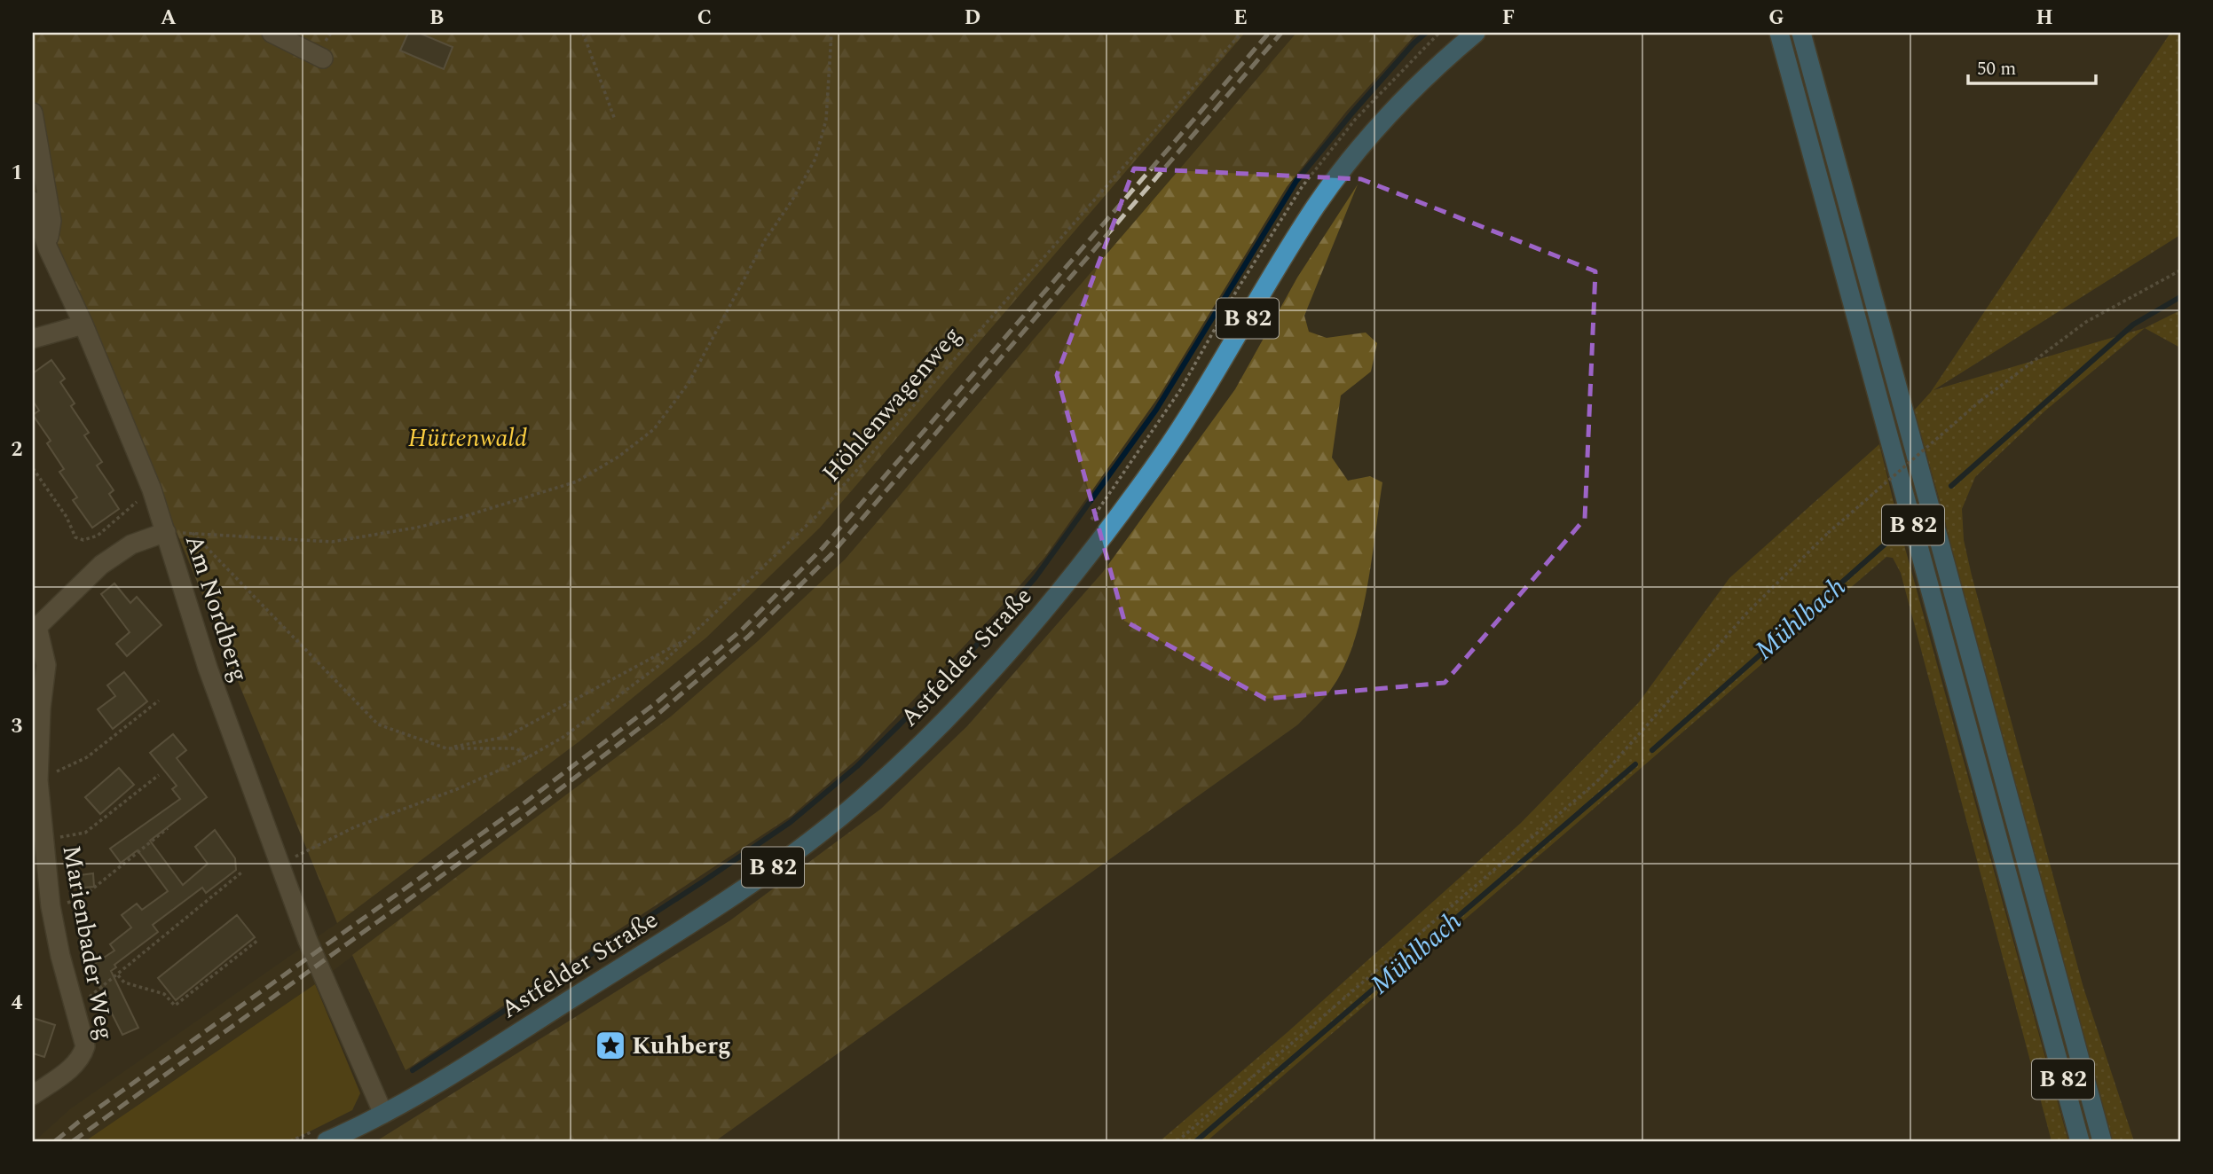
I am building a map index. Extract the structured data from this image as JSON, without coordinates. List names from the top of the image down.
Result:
{
  "streets": {
    "main road": ["B 82", "Astfelder Straße"],
    "street": ["Am Nordberg", "Marienbader Weg"],
    "path": ["Höhlenwagenweg"]
  },
  "crossings": [
    ["Höhlenwagenweg", "Am Nordberg"],
    ["Am Nordberg", "Astfelder Straße"]
  ],
  "water": ["Mühlbach"],
  "parks": ["Hüttenwald"],
  "places": {
    "place": ["Kuhberg"]
  },
  "scale_bar": "50 m",
  "grid": {
    "columns": [
      "A",
      "B",
      "C",
      "D",
      "E",
      "F",
      "G",
      "H"
    ],
    "rows": [
      "1",
      "2",
      "3",
      "4"
    ]
  }
}
